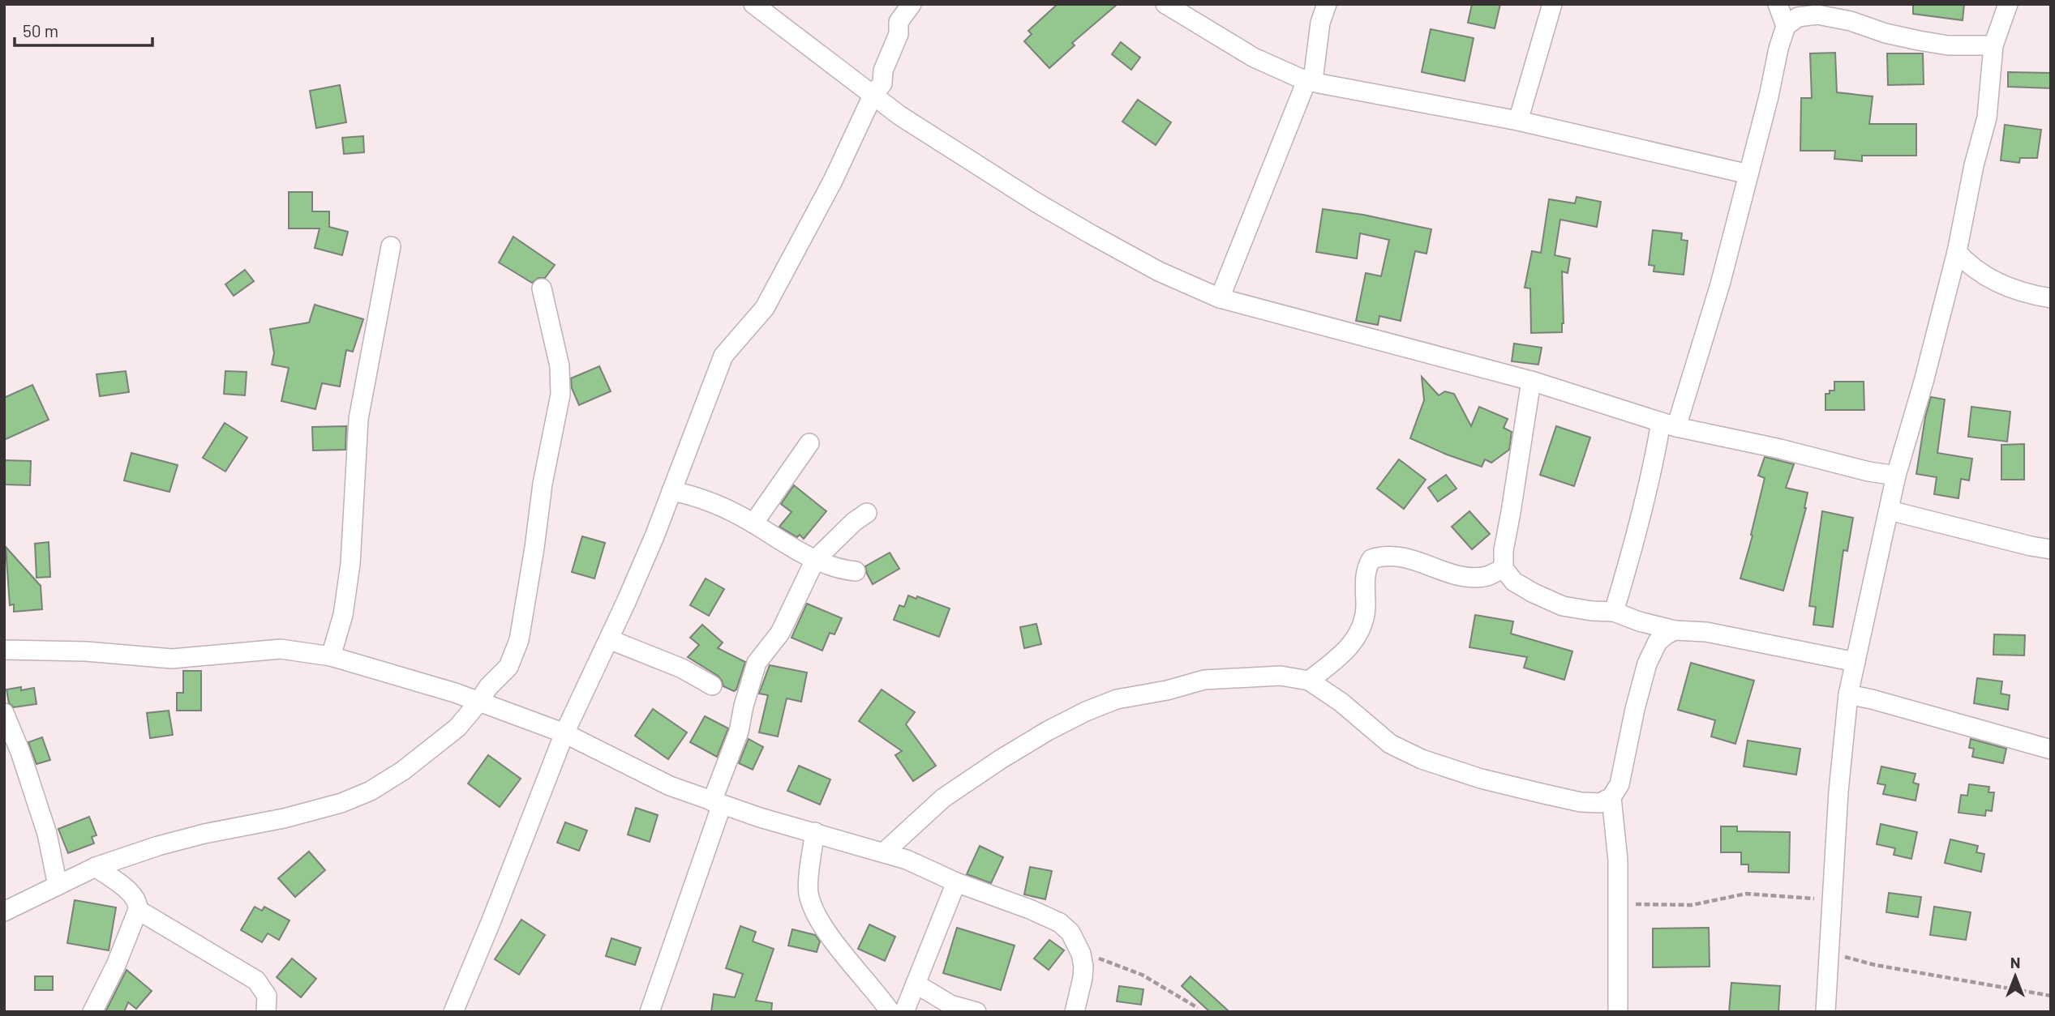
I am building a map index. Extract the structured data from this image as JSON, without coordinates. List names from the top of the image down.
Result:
{
  "scale_bar": "50 m",
  "north": "top"
}
